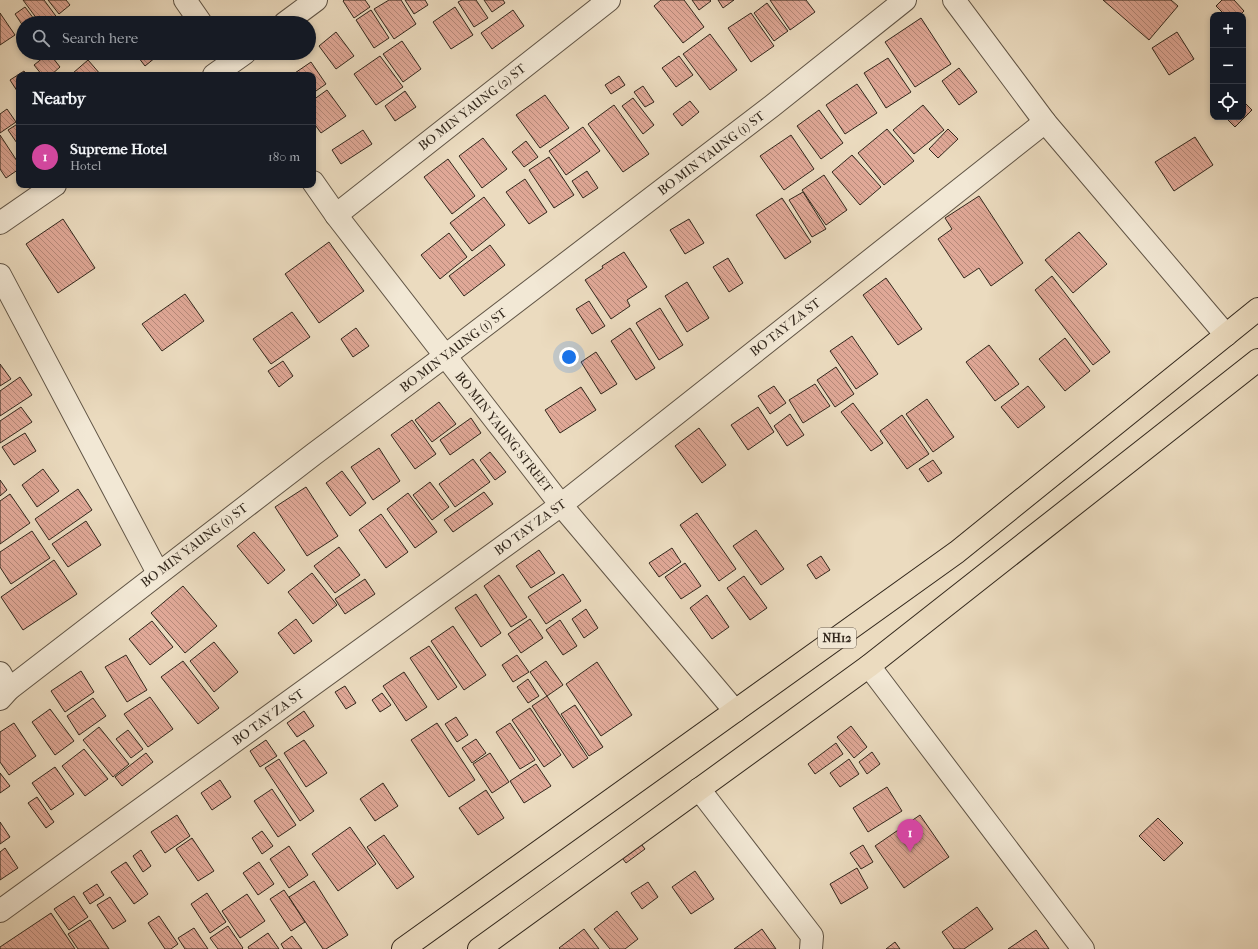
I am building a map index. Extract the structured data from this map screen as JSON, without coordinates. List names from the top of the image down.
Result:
{
  "streets": {
    "highway": ["NH12"],
    "street": [
      "BO MIN YAUNG (2) ST",
      "BO MIN YAUNG (1) ST",
      "BO TAY ZA ST",
      "BO MIN YAUNG STREET"
    ]
  },
  "crossings": [
    ["BO MIN YAUNG (2) ST", "BO MIN YAUNG STREET"],
    ["BO MIN YAUNG (1) ST", "BO MIN YAUNG STREET"],
    ["BO TAY ZA ST", "BO MIN YAUNG STREET"],
    ["BO MIN YAUNG STREET", "NH12"]
  ],
  "page": {
    "map_buttons": ["+", "−"],
    "search": "Search here",
    "heading": "Nearby",
    "list": [
      {
        "mark": "1",
        "name": "Supreme Hotel",
        "note": "Hotel",
        "value": "180 m"
      }
    ],
    "pins": "1"
  }
}
